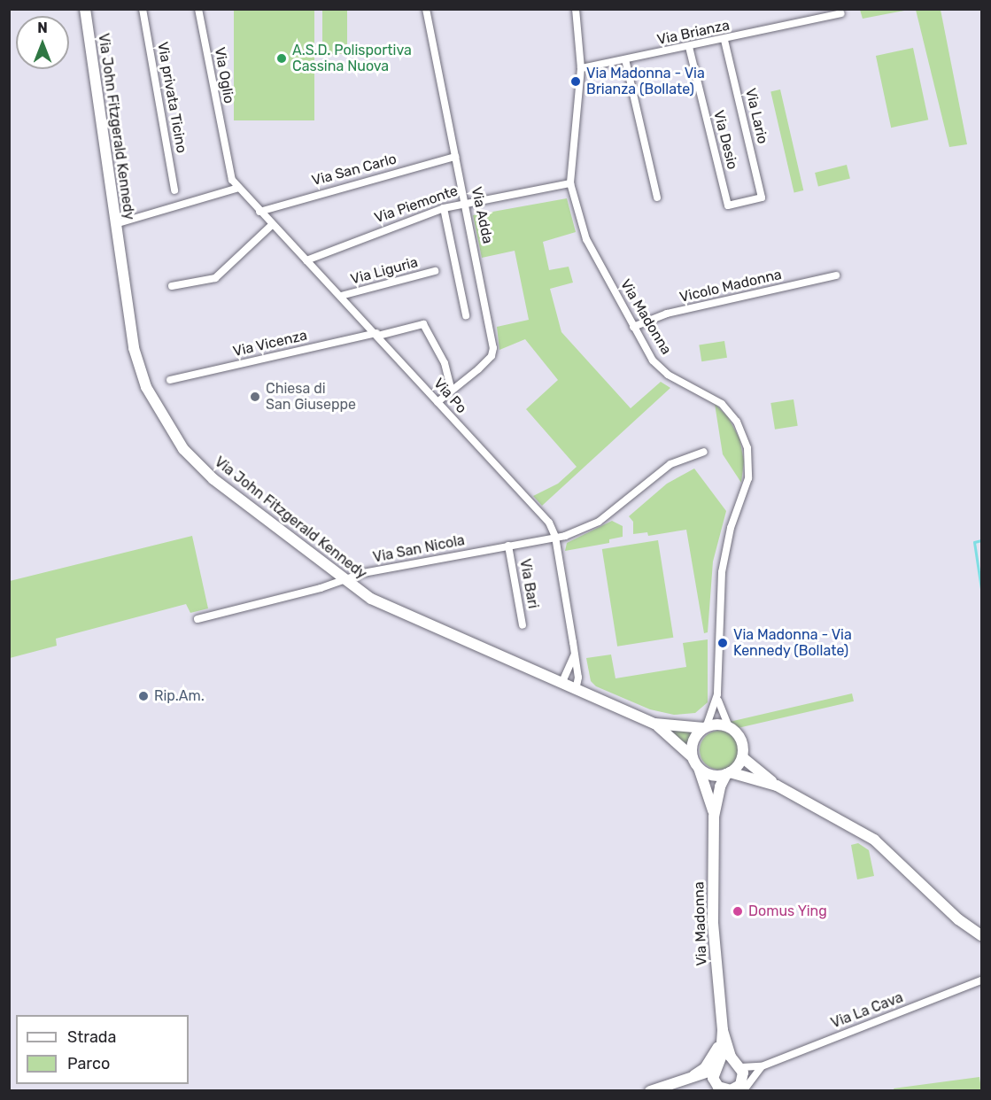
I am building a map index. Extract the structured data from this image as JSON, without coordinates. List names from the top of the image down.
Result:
{
  "streets": {
    "street": [
      "Via Brianza",
      "Via Oglio",
      "Via privata Ticino",
      "Via Lario",
      "Via John Fitzgerald Kennedy",
      "Via Desio",
      "Via San Carlo",
      "Via Piemonte",
      "Via Adda",
      "Via Liguria",
      "Vicolo Madonna",
      "Via Madonna",
      "Via Vicenza",
      "Via Po",
      "Via San Nicola",
      "Via Bari",
      "Via La Cava"
    ]
  },
  "crossings": [
    ["Via Brianza", "Via Lario"],
    ["Via Brianza", "Via Desio"],
    ["Via Brianza", "Via Madonna"],
    ["Via Oglio", "Via Po"],
    ["Via Lario", "Via Desio"],
    ["Via John Fitzgerald Kennedy", "Via Madonna"],
    ["Via John Fitzgerald Kennedy", "Via Po"],
    ["Via John Fitzgerald Kennedy", "Via San Nicola"],
    ["Via San Carlo", "Via Adda"],
    ["Via San Carlo", "Via Po"],
    ["Via Piemonte", "Via Adda"],
    ["Via Piemonte", "Via Madonna"],
    ["Via Piemonte", "Via Po"],
    ["Via Adda", "Via Vicenza"],
    ["Via Adda", "Via Po"],
    ["Via Liguria", "Via Po"],
    ["Vicolo Madonna", "Via Madonna"],
    ["Via Vicenza", "Via Po"],
    ["Via Po", "Via San Nicola"],
    ["Via San Nicola", "Via Bari"]
  ],
  "places": [
    "A.S.D. Polisportiva Cassina Nuova",
    "Via Madonna - Via Brianza (Bollate)",
    "Chiesa di San Giuseppe",
    "Via Madonna - Via Kennedy (Bollate)",
    "Rip.Am.",
    "Domus Ying"
  ],
  "legend": ["Strada", "Parco"],
  "north": "top"
}
